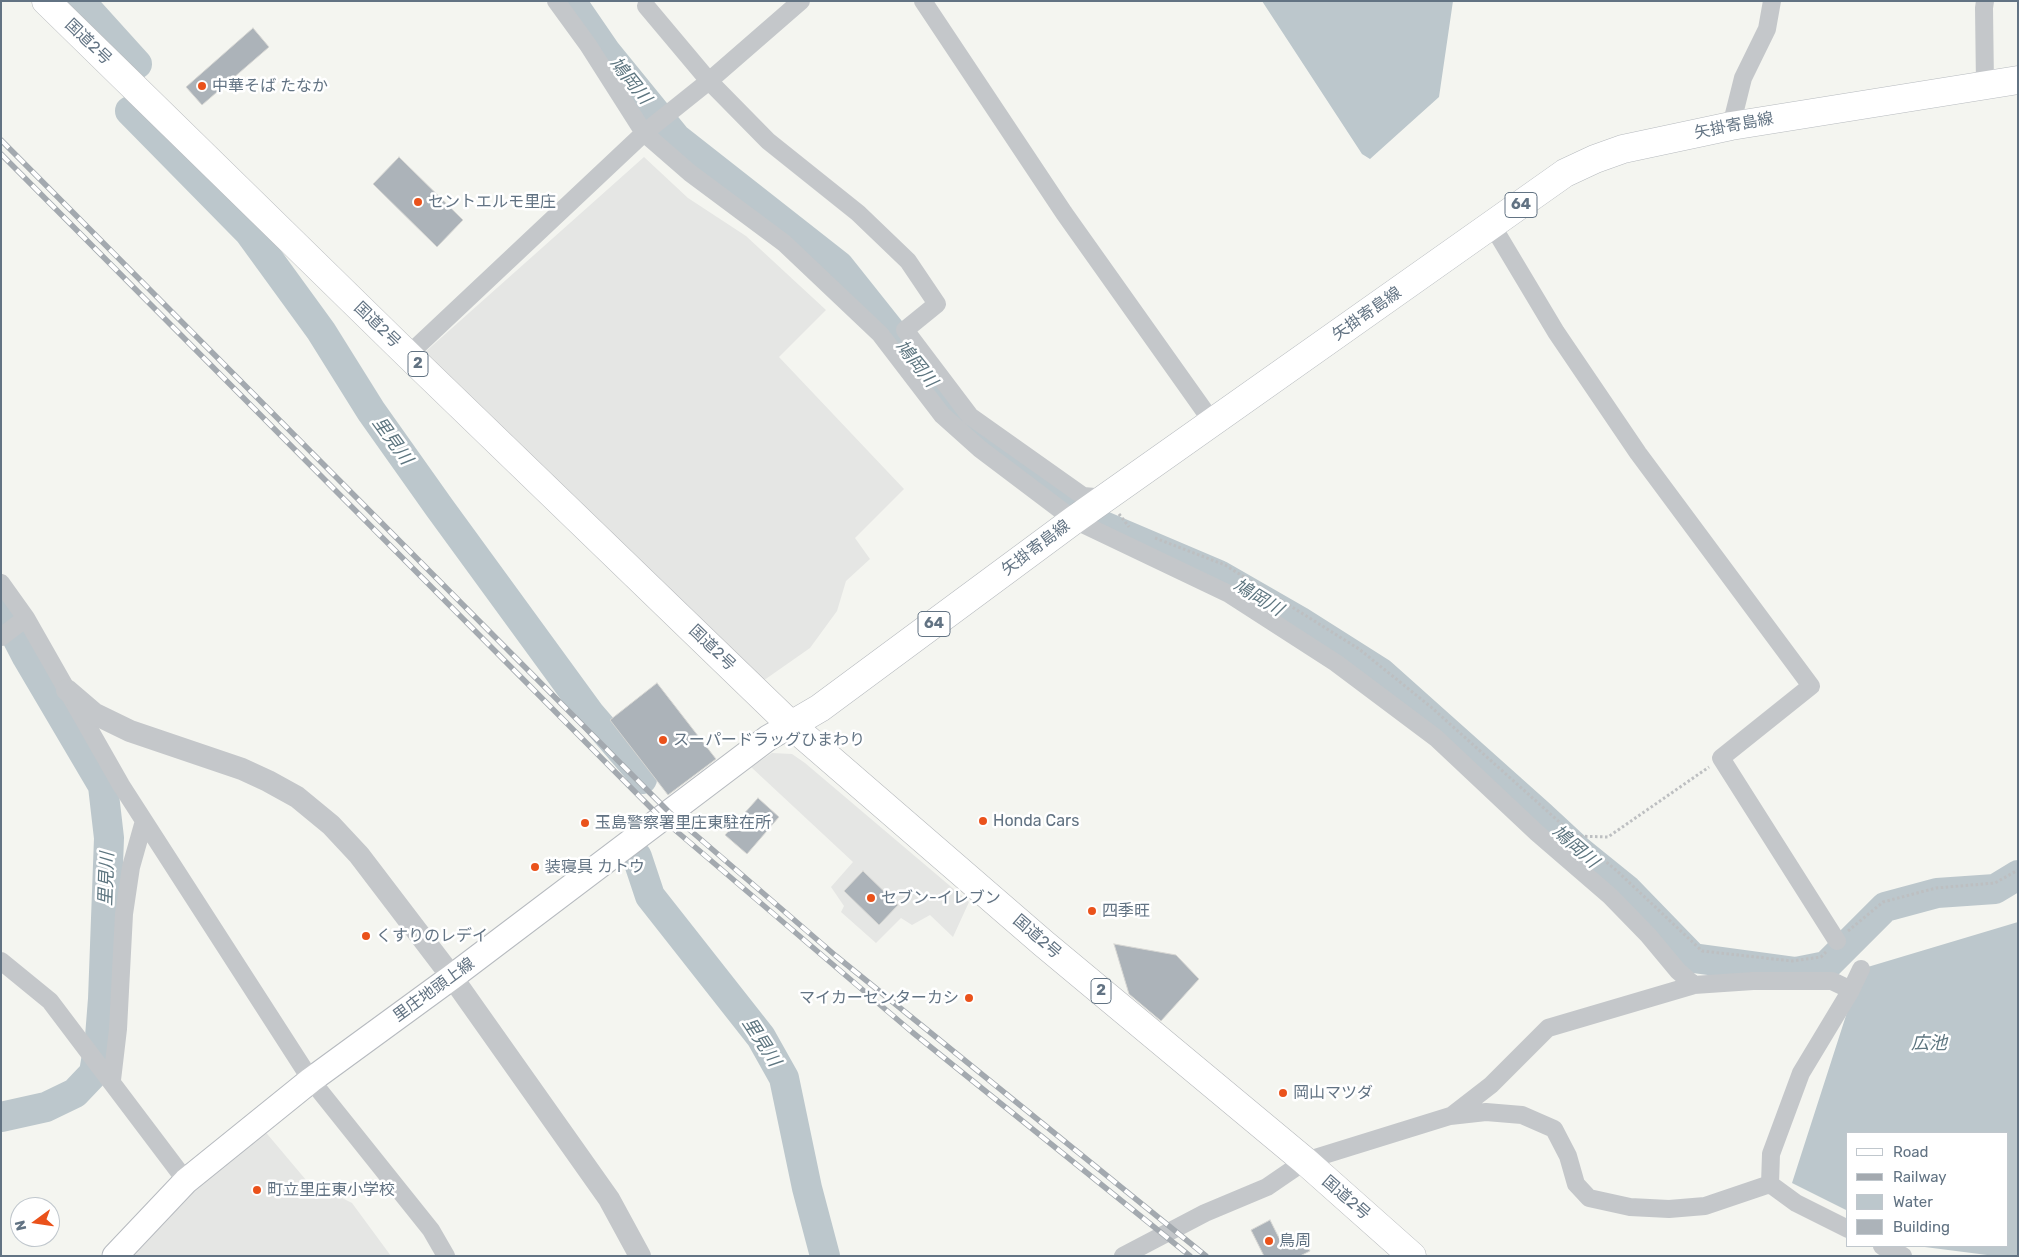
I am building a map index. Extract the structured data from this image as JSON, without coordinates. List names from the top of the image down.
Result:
{
  "streets": {
    "main road": [
      "国道2号",
      "矢掛寄島線",
      "64",
      "2",
      "里庄地頭上線"
    ]
  },
  "crossings": [
    ["国道2号", "矢掛寄島線"],
    ["国道2号", "里庄地頭上線"],
    ["矢掛寄島線", "里庄地頭上線"]
  ],
  "water": ["鳩岡川", "里見川", "広池"],
  "places": [
    "中華そば たなか",
    "セントエルモ里庄",
    "スーパードラッグひまわり",
    "Honda Cars",
    "玉島警察署里庄東駐在所",
    "装寝具 カトウ",
    "セブン-イレブン",
    "四季旺",
    "くすりのレデイ",
    "マイカーセンターカシ",
    "岡山マツダ",
    "町立里庄東小学校",
    "鳥周"
  ],
  "legend": [
    "Road",
    "Railway",
    "Water",
    "Building"
  ],
  "north": "left"
}
